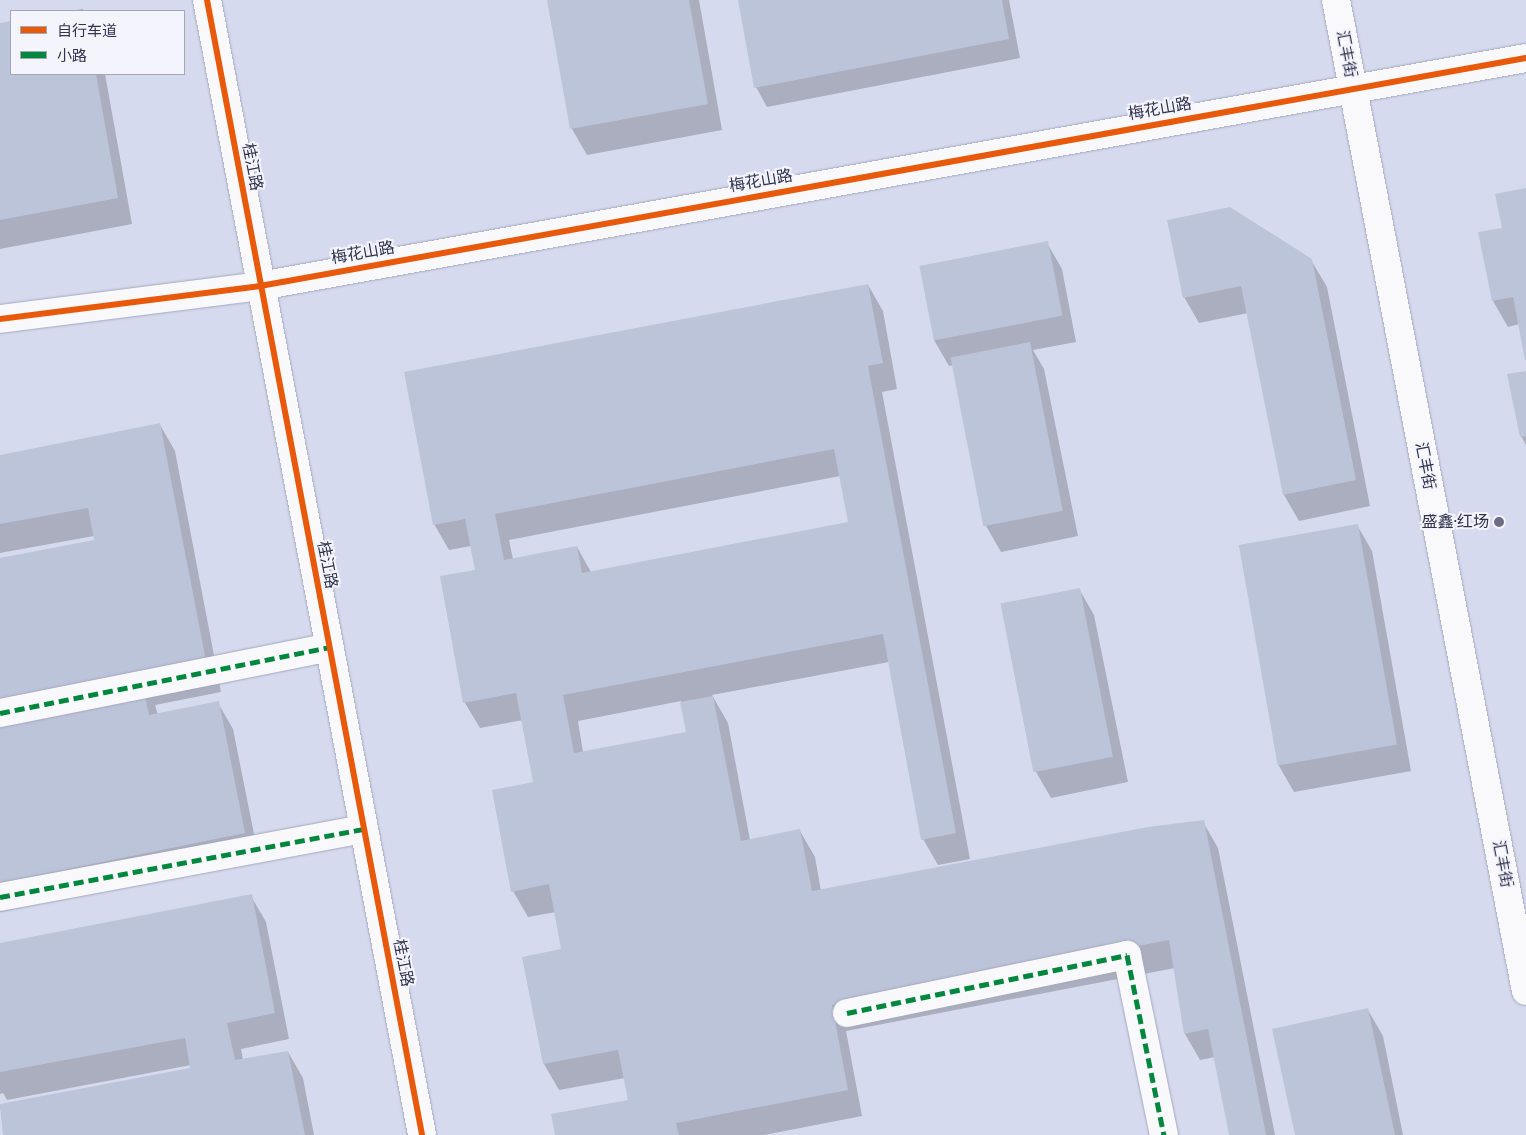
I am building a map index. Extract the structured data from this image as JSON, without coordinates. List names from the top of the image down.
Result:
{
  "streets": {
    "street": ["汇丰街", "梅花山路", "桂江路"]
  },
  "crossings": [
    ["汇丰街", "梅花山路"],
    ["梅花山路", "桂江路"]
  ],
  "places": ["盛鑫·红场"],
  "legend": ["自行车道", "小路"]
}
